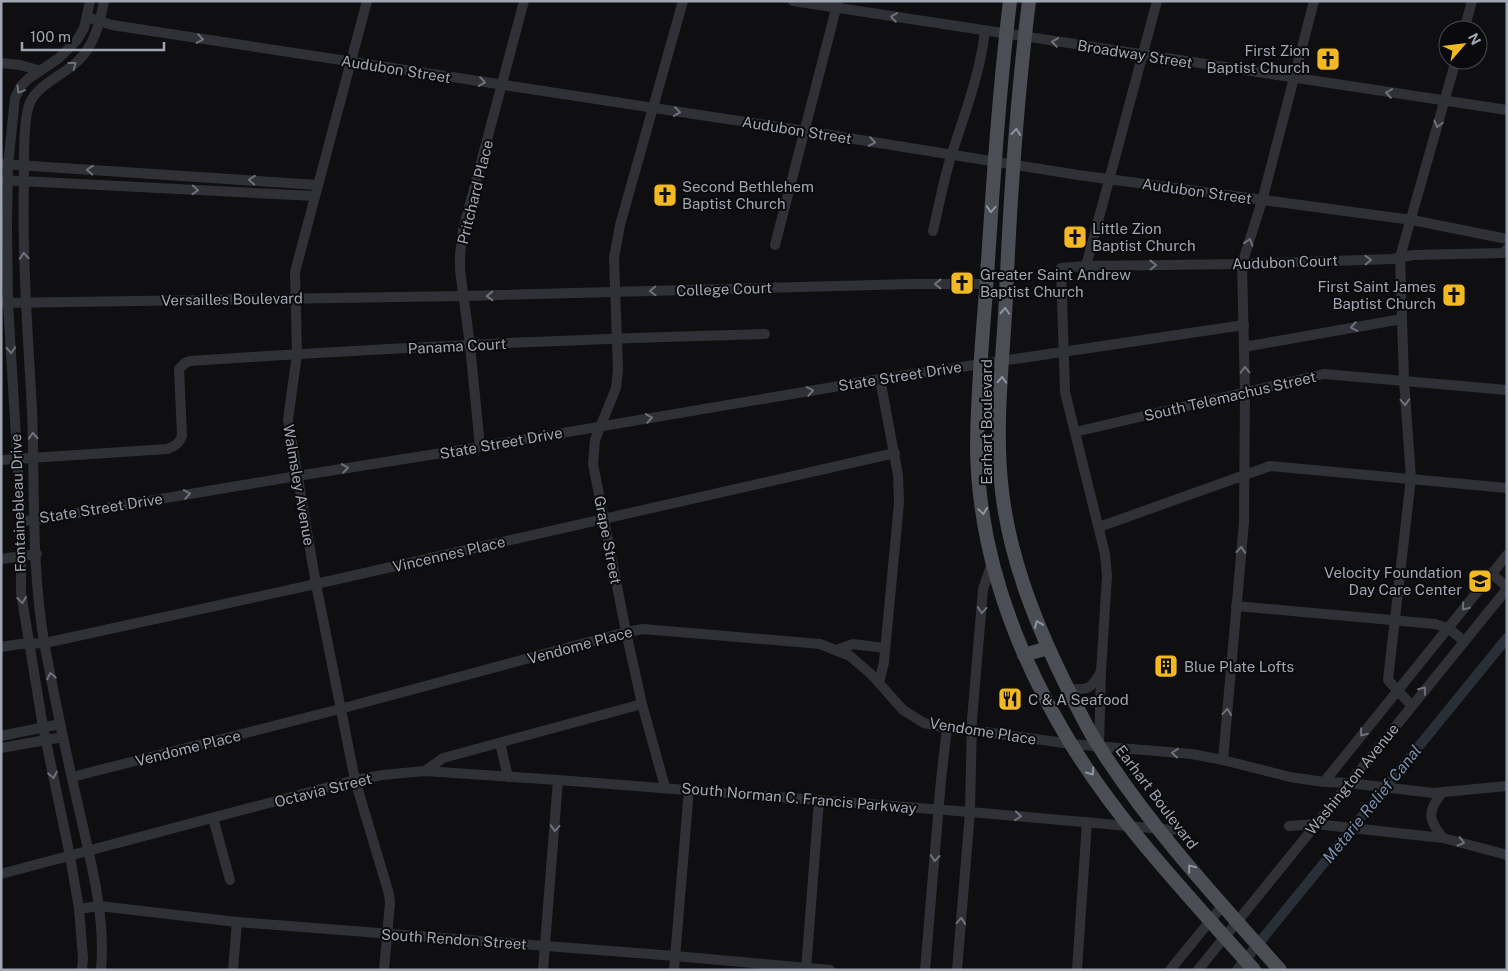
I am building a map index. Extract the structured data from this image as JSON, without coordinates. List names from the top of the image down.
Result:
{
  "streets": {
    "main road": ["Earhart Boulevard"],
    "street": [
      "Broadway Street",
      "Audubon Street",
      "Pritchard Place",
      "Audubon Court",
      "College Court",
      "Versailles Boulevard",
      "Panama Court",
      "State Street Drive",
      "South Telemachus Street",
      "Walmsley Avenue",
      "Fontainebleau Drive",
      "Grape Street",
      "Vincennes Place",
      "Vendome Place",
      "Washington Avenue",
      "Octavia Street",
      "South Norman C. Francis Parkway",
      "South Rendon Street"
    ]
  },
  "crossings": [
    ["Broadway Street", "Earhart Boulevard"],
    ["Audubon Street", "Pritchard Place"],
    ["Audubon Street", "Earhart Boulevard"],
    ["Audubon Street", "Walmsley Avenue"],
    ["Audubon Street", "Fontainebleau Drive"],
    ["Audubon Street", "Grape Street"],
    ["Pritchard Place", "College Court"],
    ["Pritchard Place", "Versailles Boulevard"],
    ["Pritchard Place", "Panama Court"],
    ["Pritchard Place", "State Street Drive"],
    ["Audubon Court", "State Street Drive"],
    ["College Court", "Versailles Boulevard"],
    ["College Court", "Earhart Boulevard"],
    ["College Court", "Grape Street"],
    ["Versailles Boulevard", "Walmsley Avenue"],
    ["Versailles Boulevard", "Fontainebleau Drive"],
    ["Panama Court", "Walmsley Avenue"],
    ["Panama Court", "Fontainebleau Drive"],
    ["Panama Court", "Grape Street"],
    ["State Street Drive", "Earhart Boulevard"],
    ["State Street Drive", "Walmsley Avenue"],
    ["State Street Drive", "Fontainebleau Drive"],
    ["State Street Drive", "Grape Street"],
    ["Earhart Boulevard", "Vendome Place"],
    ["Earhart Boulevard", "Washington Avenue"],
    ["Earhart Boulevard", "South Norman C. Francis Parkway"],
    ["Walmsley Avenue", "Vincennes Place"],
    ["Walmsley Avenue", "Vendome Place"],
    ["Walmsley Avenue", "Octavia Street"],
    ["Walmsley Avenue", "South Rendon Street"],
    ["Fontainebleau Drive", "Vincennes Place"],
    ["Fontainebleau Drive", "Vendome Place"],
    ["Fontainebleau Drive", "Octavia Street"],
    ["Fontainebleau Drive", "South Rendon Street"],
    ["Grape Street", "Vincennes Place"],
    ["Grape Street", "Vendome Place"],
    ["Grape Street", "South Norman C. Francis Parkway"],
    ["Octavia Street", "South Norman C. Francis Parkway"]
  ],
  "one_way": [
    "Broadway Street",
    "Audubon Street",
    "College Court",
    "State Street Drive"
  ],
  "water": ["Metarie Relief Canal"],
  "places": {
    "church": [
      "First Zion Baptist Church",
      "Second Bethlehem Baptist Church",
      "Little Zion Baptist Church",
      "Greater Saint Andrew Baptist Church",
      "First Saint James Baptist Church"
    ],
    "school or university": ["Velocity Foundation Day Care Center"],
    "building": ["Blue Plate Lofts"],
    "restaurant": ["C & A Seafood"]
  },
  "scale_bar": "100 m",
  "north": "top right"
}
